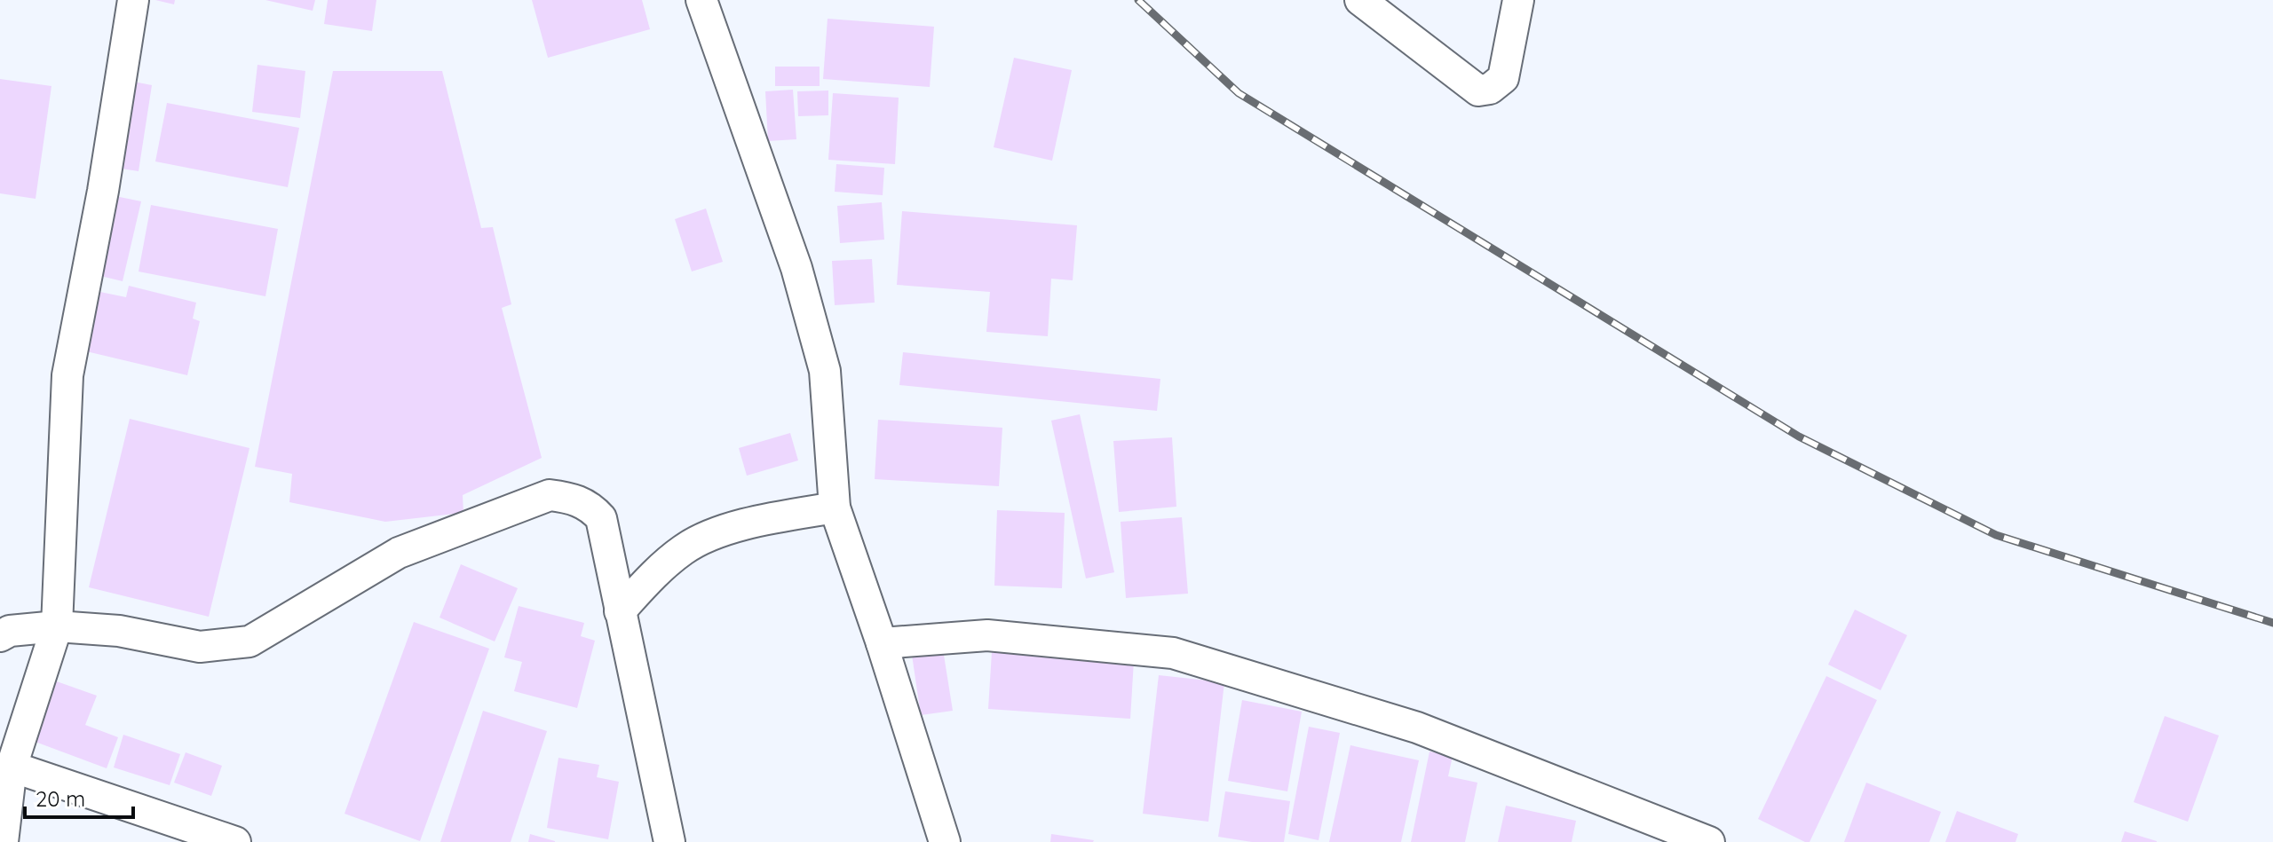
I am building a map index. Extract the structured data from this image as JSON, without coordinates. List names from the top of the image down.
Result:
{
  "scale_bar": "20 m"
}
